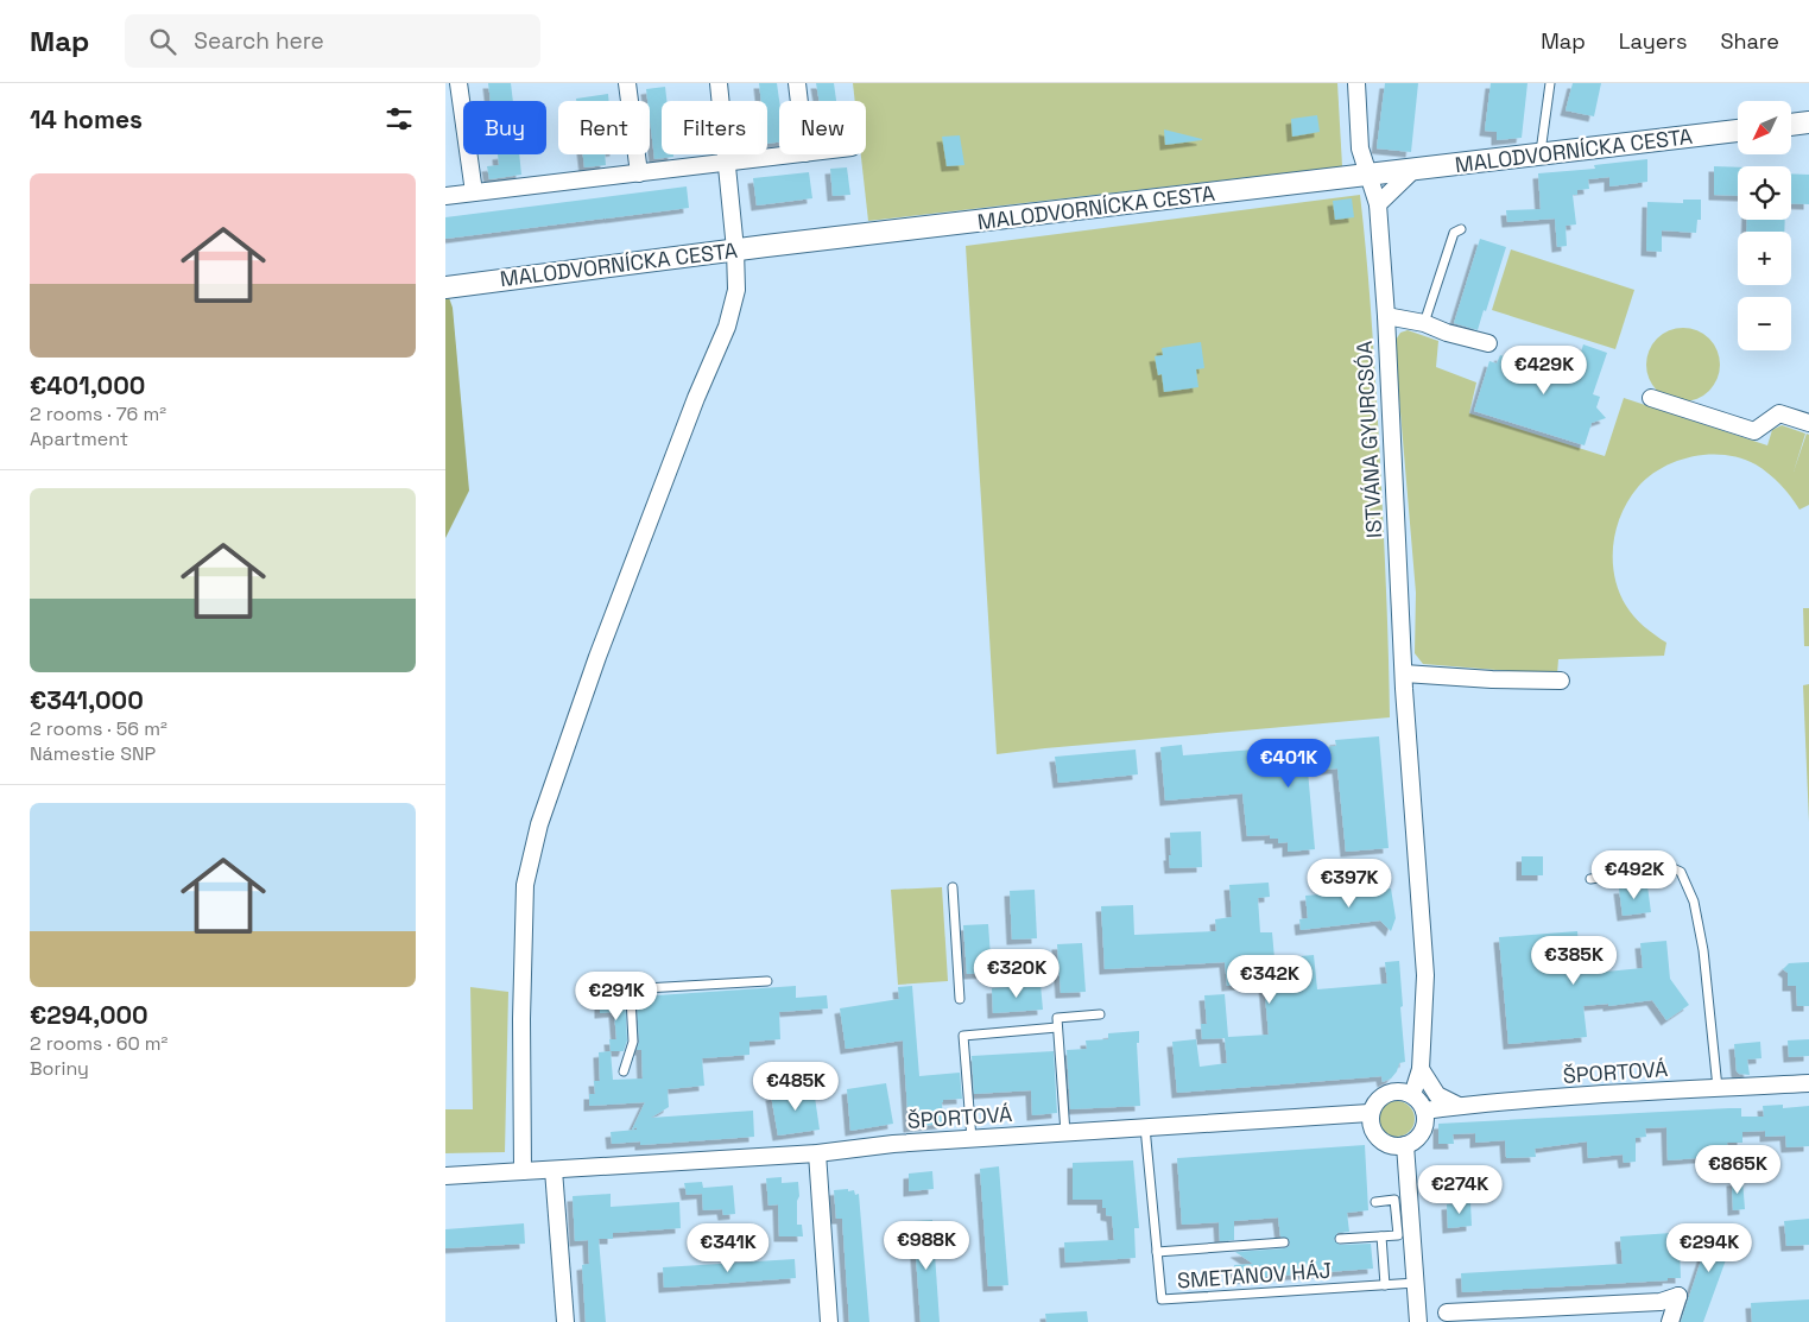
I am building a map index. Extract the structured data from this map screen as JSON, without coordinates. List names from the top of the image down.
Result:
{
  "streets": {
    "street": ["MALODVORNÍCKA CESTA", "ISTVÁNA GYURCSÓA", "ŠPORTOVÁ"],
    "lane": ["SMETANOV HÁJ"]
  },
  "crossings": [
    ["MALODVORNÍCKA CESTA", "ISTVÁNA GYURCSÓA"],
    ["ISTVÁNA GYURCSÓA", "ŠPORTOVÁ"],
    ["ŠPORTOVÁ", "SMETANOV HÁJ"]
  ],
  "north": "bottom left",
  "page": {
    "header": "Map",
    "search": "Search here",
    "nav": ["Map", "Layers", "Share"],
    "heading": "14 homes",
    "map_buttons": ["+", "−"],
    "chip": [
      "Buy",
      "Rent",
      "Filters",
      "New"
    ],
    "list": [
      {
        "name": "€401,000",
        "note": "2 rooms · 76 m² · Apartment"
      },
      {
        "name": "€341,000",
        "note": "2 rooms · 56 m² · Námestie SNP"
      },
      {
        "name": "€294,000",
        "note": "2 rooms · 60 m² · Boriny"
      }
    ],
    "price": [
      "€429K",
      "€401K",
      "€492K",
      "€397K",
      "€385K",
      "€320K",
      "€342K",
      "€291K",
      "€485K",
      "€865K",
      "€274K",
      "€988K",
      "€341K",
      "€294K"
    ]
  }
}
